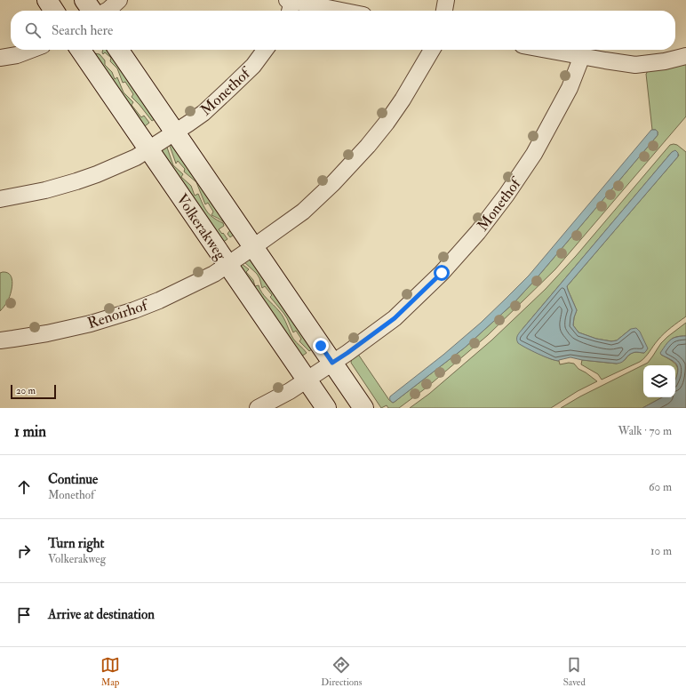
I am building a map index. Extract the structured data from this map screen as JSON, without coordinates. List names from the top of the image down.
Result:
{
  "streets": {
    "street": ["Monethof", "Volkerakweg", "Renoirhof"]
  },
  "crossings": [
    ["Monethof", "Volkerakweg"],
    ["Volkerakweg", "Renoirhof"]
  ],
  "scale_bar": "20 m",
  "page": {
    "search": "Search here",
    "scale": "20 m",
    "heading": ["1 min", "Walk · 70 m"],
    "list": [
      ["Continue", "Monethof", "60 m"],
      ["Turn right", "Volkerakweg", "10 m"],
      "Arrive at destination"
    ],
    "nav": ["Map", "Directions", "Saved"]
  }
}
